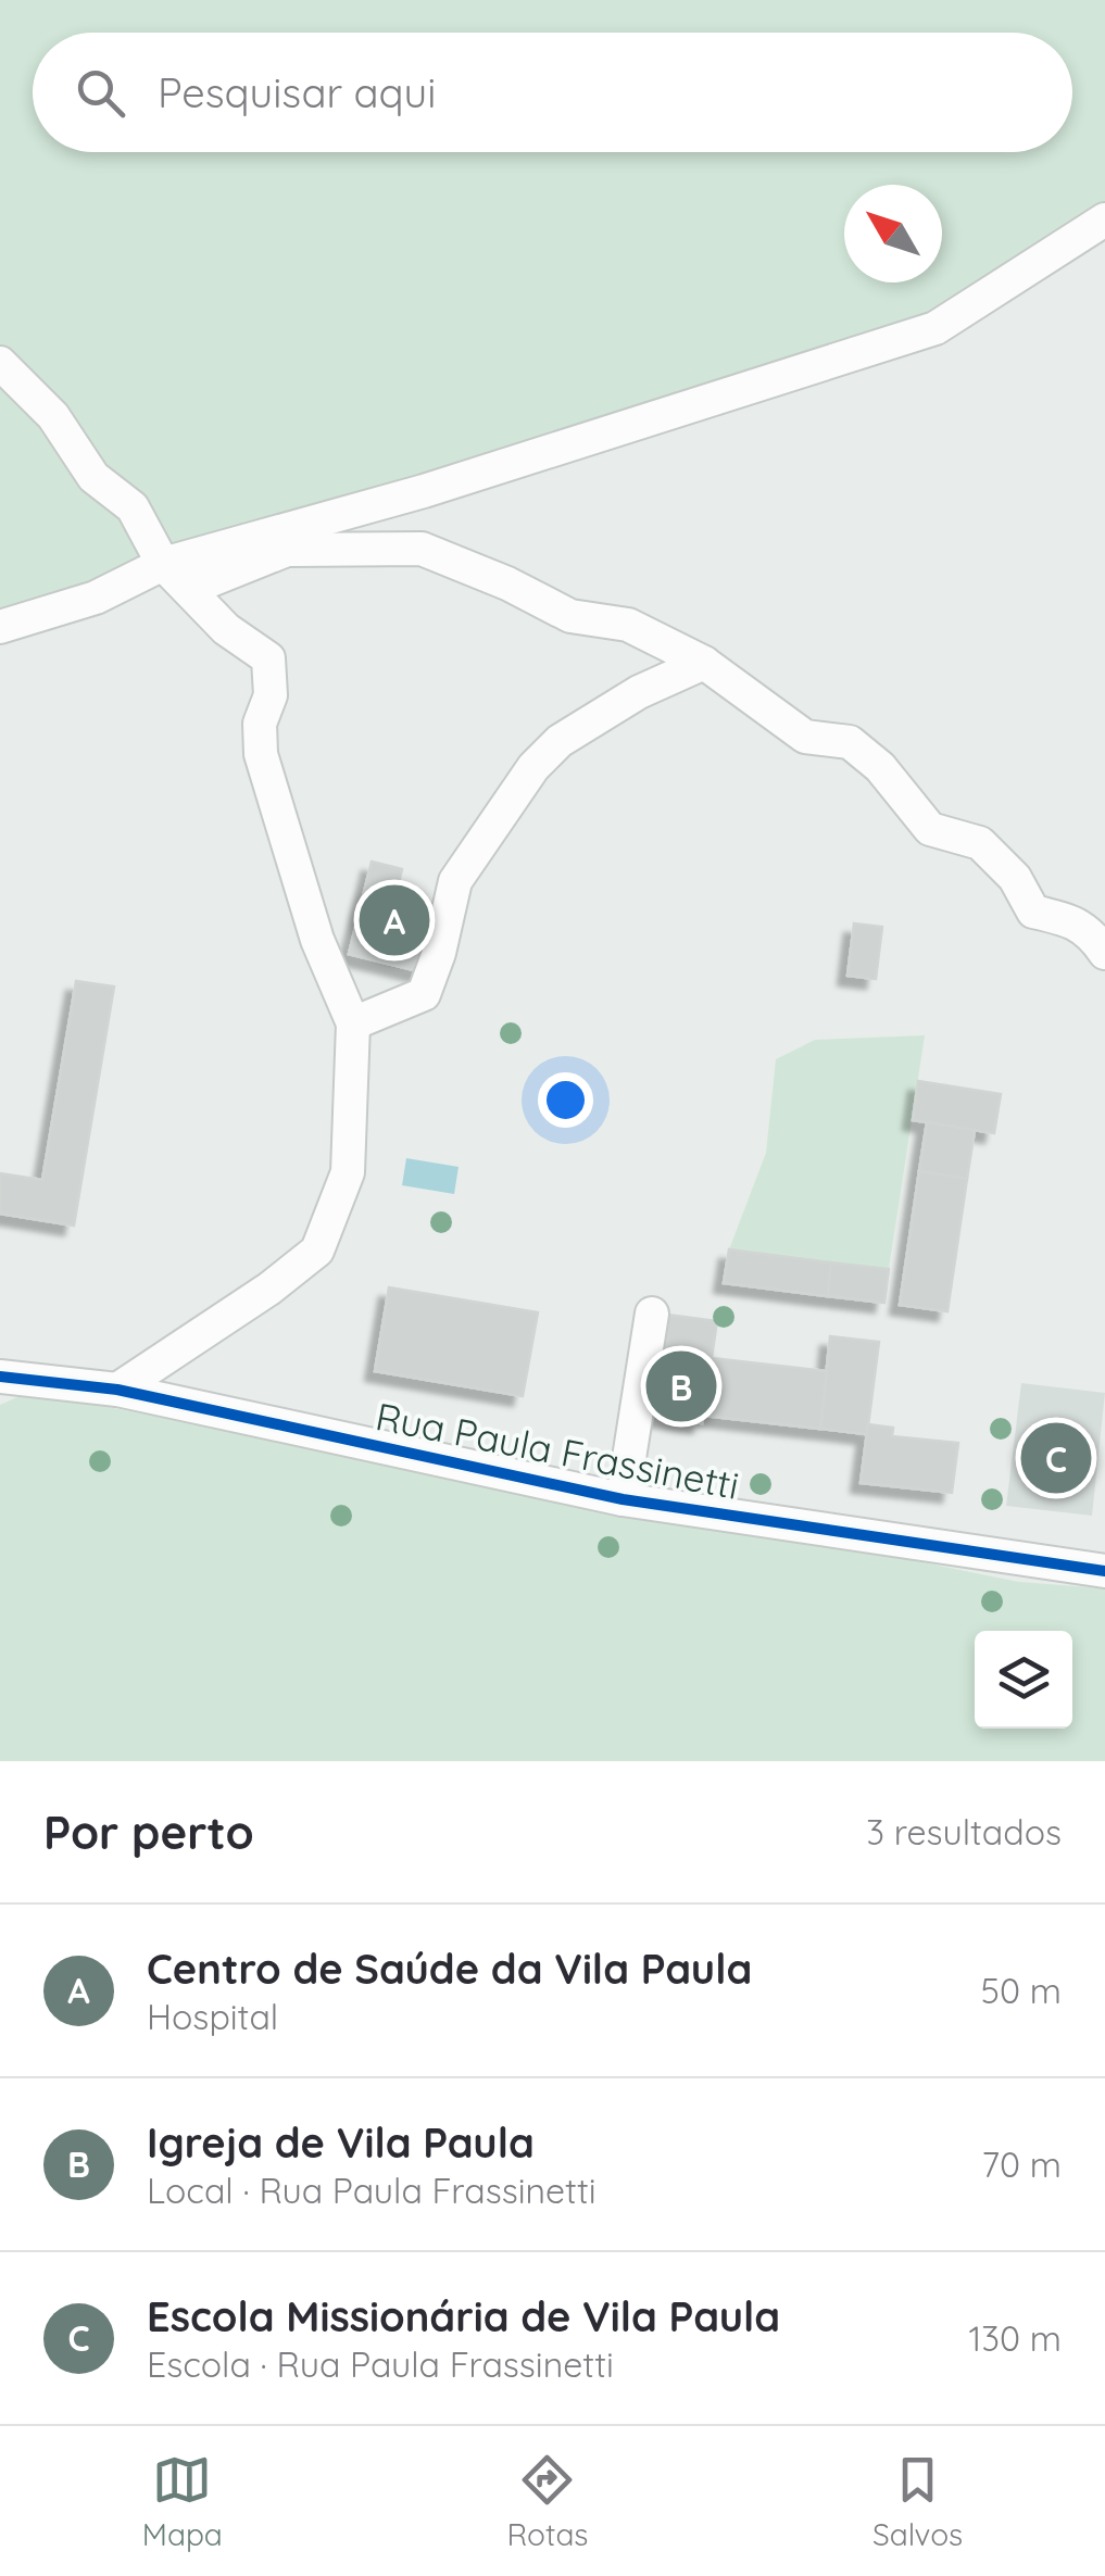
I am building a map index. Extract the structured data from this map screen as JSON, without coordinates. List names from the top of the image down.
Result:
{
  "streets": {
    "street": ["Rua Paula Frassinetti"]
  },
  "north": "top left",
  "page": {
    "search": "Pesquisar aqui",
    "pins": ["A", "B", "C"],
    "heading": ["Por perto", "3 resultados"],
    "list": [
      {
        "mark": "A",
        "name": "Centro de Saúde da Vila Paula",
        "note": "Hospital",
        "value": "50 m"
      },
      {
        "mark": "B",
        "name": "Igreja de Vila Paula",
        "note": "Local · Rua Paula Frassinetti",
        "value": "70 m"
      },
      {
        "mark": "C",
        "name": "Escola Missionária de Vila Paula",
        "note": "Escola · Rua Paula Frassinetti",
        "value": "130 m"
      }
    ],
    "nav": ["Mapa", "Rotas", "Salvos"]
  }
}
